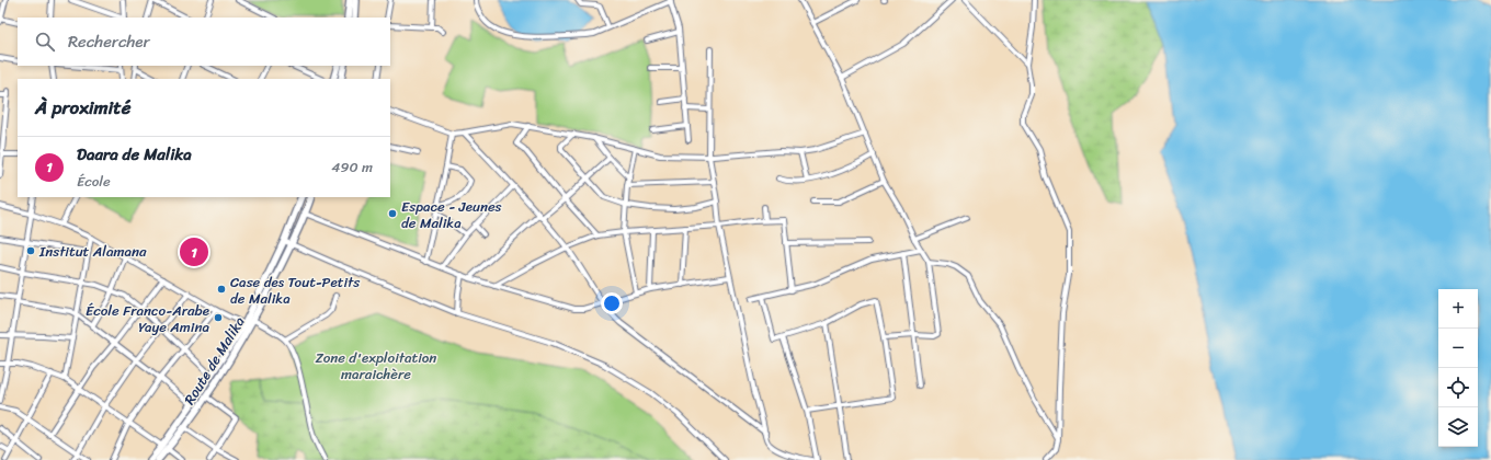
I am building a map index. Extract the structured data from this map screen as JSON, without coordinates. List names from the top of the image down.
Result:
{
  "streets": {
    "main road": ["Route de Malika"]
  },
  "parks": ["Zone d'exploitation maraichère"],
  "places": [
    "Espace - Jeunes de Malika",
    "Institut Alamana",
    "Case des Tout-Petits de Malika",
    "École Franco-Arabe Yaye Amina"
  ],
  "page": {
    "search": "Rechercher",
    "heading": "À proximité",
    "list": [
      {
        "mark": "1",
        "name": "Daara de Malika",
        "note": "École",
        "value": "490 m"
      }
    ],
    "pins": "1",
    "map_buttons": ["+", "−"]
  }
}
